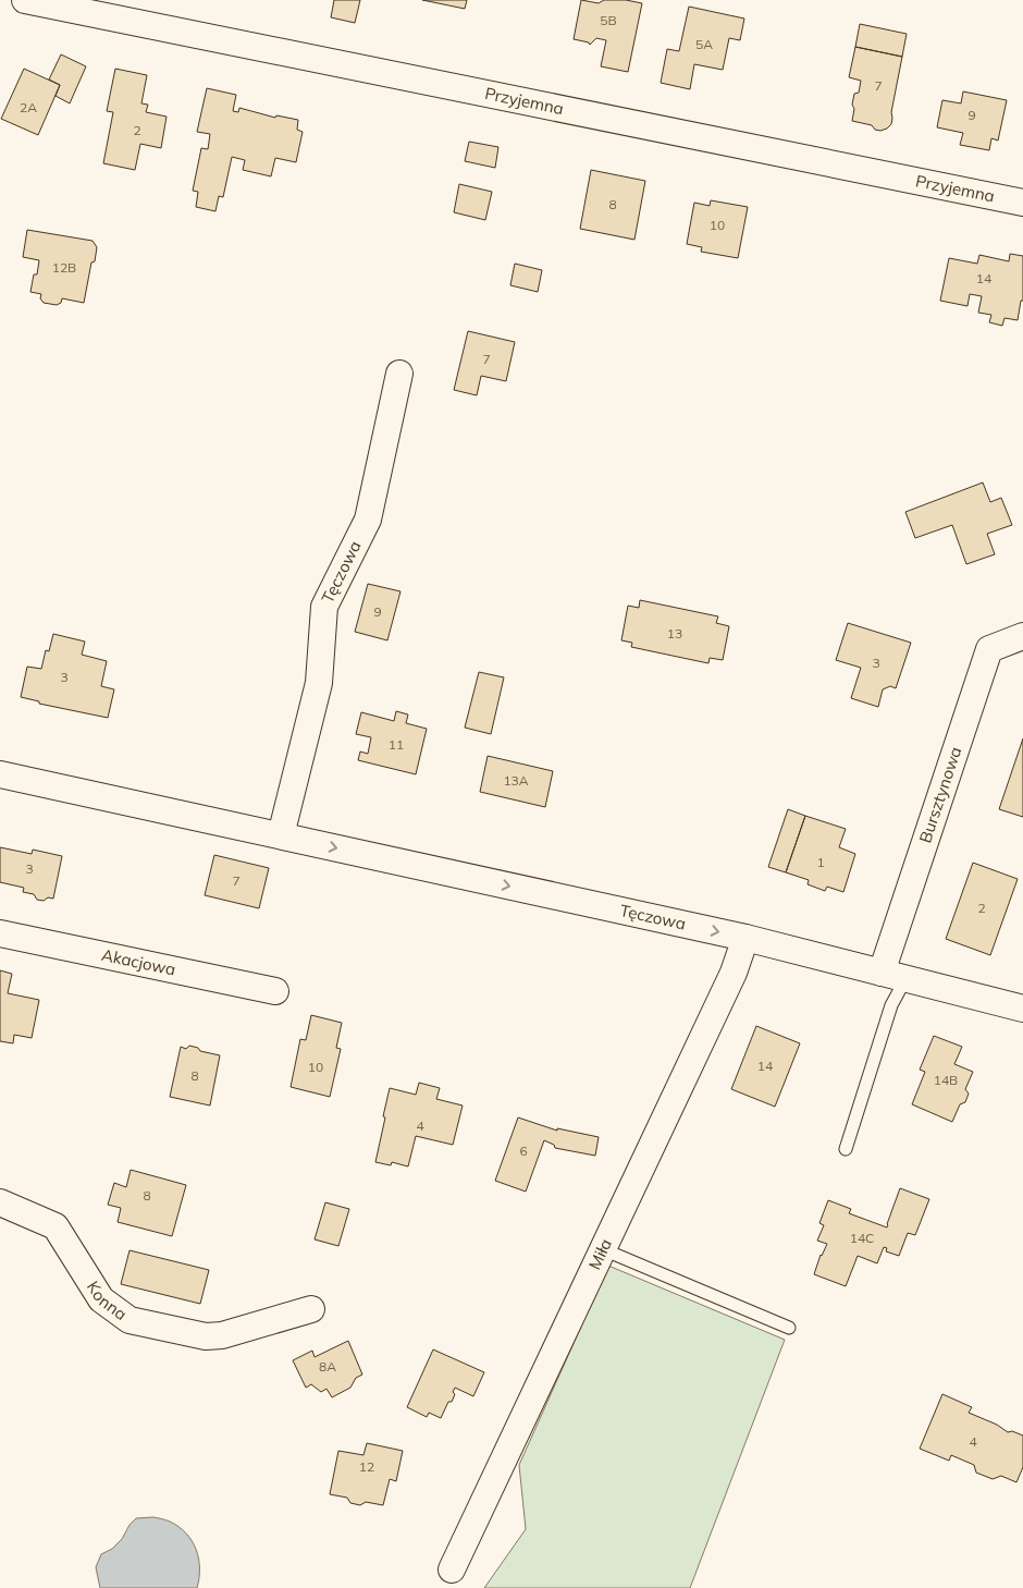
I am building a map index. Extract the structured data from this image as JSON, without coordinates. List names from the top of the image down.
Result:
{
  "streets": {
    "street": [
      "Przyjemna",
      "Tęczowa",
      "Bursztynowa",
      "Akacjowa",
      "Miła",
      "Konna"
    ]
  },
  "crossings": [
    ["Tęczowa", "Bursztynowa"],
    ["Tęczowa", "Miła"]
  ],
  "house_numbers": [
    "5B",
    "5A",
    "7",
    "2A",
    "9",
    "2",
    "8",
    "10",
    "12B",
    "14",
    "7",
    "9",
    "13",
    "3",
    "3",
    "11",
    "13A",
    "1",
    "3",
    "7",
    "2",
    "14",
    "10",
    "8",
    "14B",
    "4",
    "6",
    "8",
    "14C",
    "8A",
    "4",
    "12"
  ]
}
